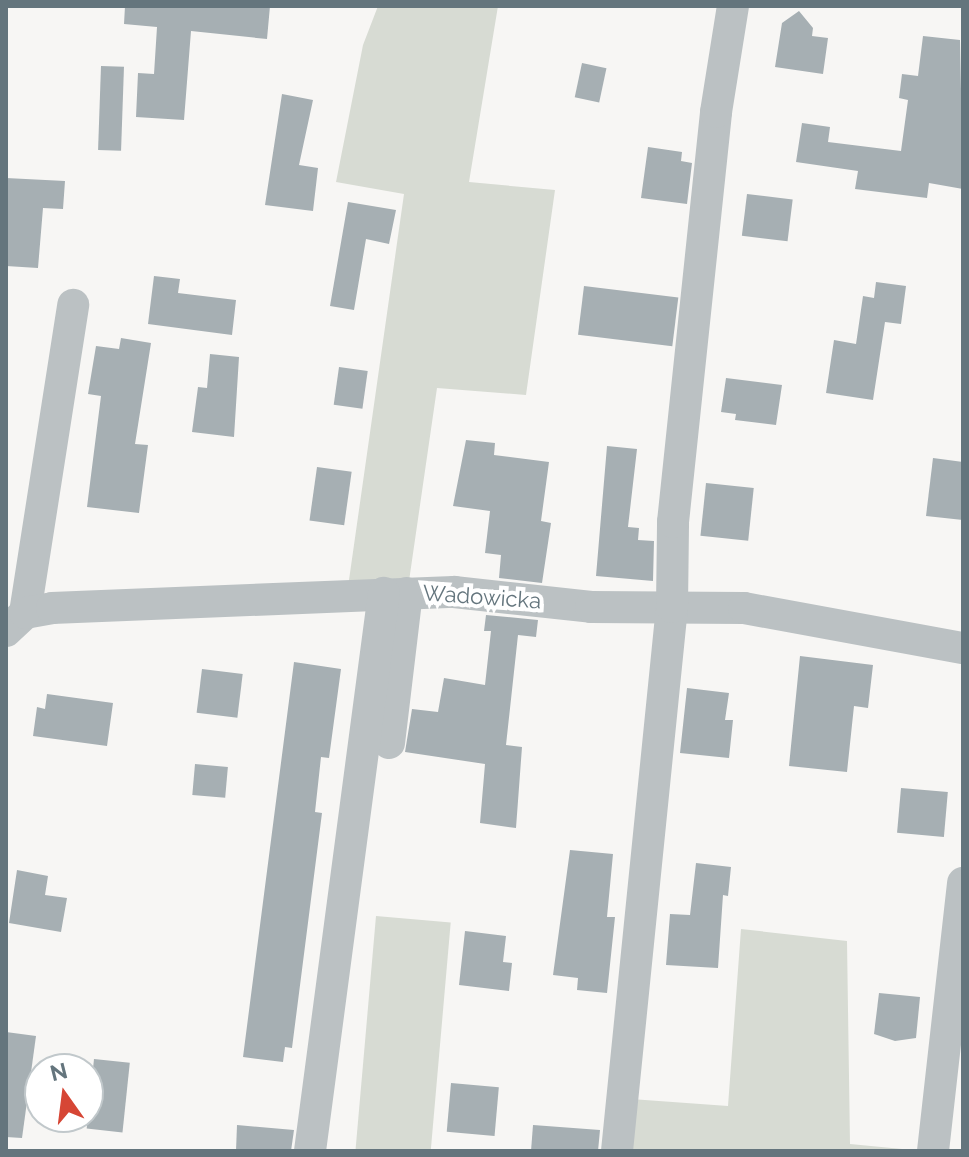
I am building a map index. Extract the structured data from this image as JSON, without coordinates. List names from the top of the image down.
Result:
{
  "streets": {
    "street": ["Wadowicka"]
  },
  "north": "top"
}
